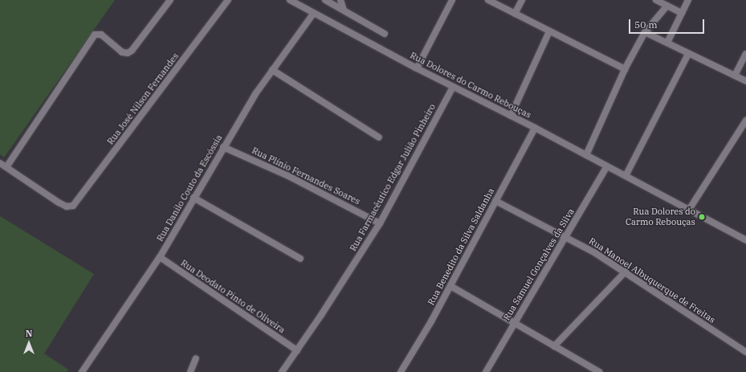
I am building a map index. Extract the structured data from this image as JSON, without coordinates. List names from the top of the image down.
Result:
{
  "streets": {
    "street": [
      "Rua Dolores do Carmo Rebouças",
      "Rua José Nilson Fernandes",
      "Rua Plínio Fernandes Soares",
      "Rua Farmacêutico Edgar Julião Pinheiro",
      "Rua Danilo Couto da Escóssia",
      "Rua Benedito da Silva Saldanha",
      "Rua Samuel Gonçalves da Silva",
      "Rua Manoel Albuquerque de Freitas",
      "Rua Deodato Pinto de Oliveira"
    ]
  },
  "crossings": [
    ["Rua Dolores do Carmo Rebouças", "Rua Farmacêutico Edgar Julião Pinheiro"],
    ["Rua Dolores do Carmo Rebouças", "Rua Danilo Couto da Escóssia"],
    ["Rua Dolores do Carmo Rebouças", "Rua Benedito da Silva Saldanha"],
    ["Rua Dolores do Carmo Rebouças", "Rua Samuel Gonçalves da Silva"],
    ["Rua Plínio Fernandes Soares", "Rua Farmacêutico Edgar Julião Pinheiro"],
    ["Rua Plínio Fernandes Soares", "Rua Danilo Couto da Escóssia"],
    ["Rua Farmacêutico Edgar Julião Pinheiro", "Rua Deodato Pinto de Oliveira"],
    ["Rua Danilo Couto da Escóssia", "Rua Deodato Pinto de Oliveira"],
    ["Rua Benedito da Silva Saldanha", "Rua Manoel Albuquerque de Freitas"],
    ["Rua Samuel Gonçalves da Silva", "Rua Manoel Albuquerque de Freitas"]
  ],
  "places": ["Rua Dolores do Carmo Rebouças"],
  "scale_bar": "50 m",
  "north": "top"
}
